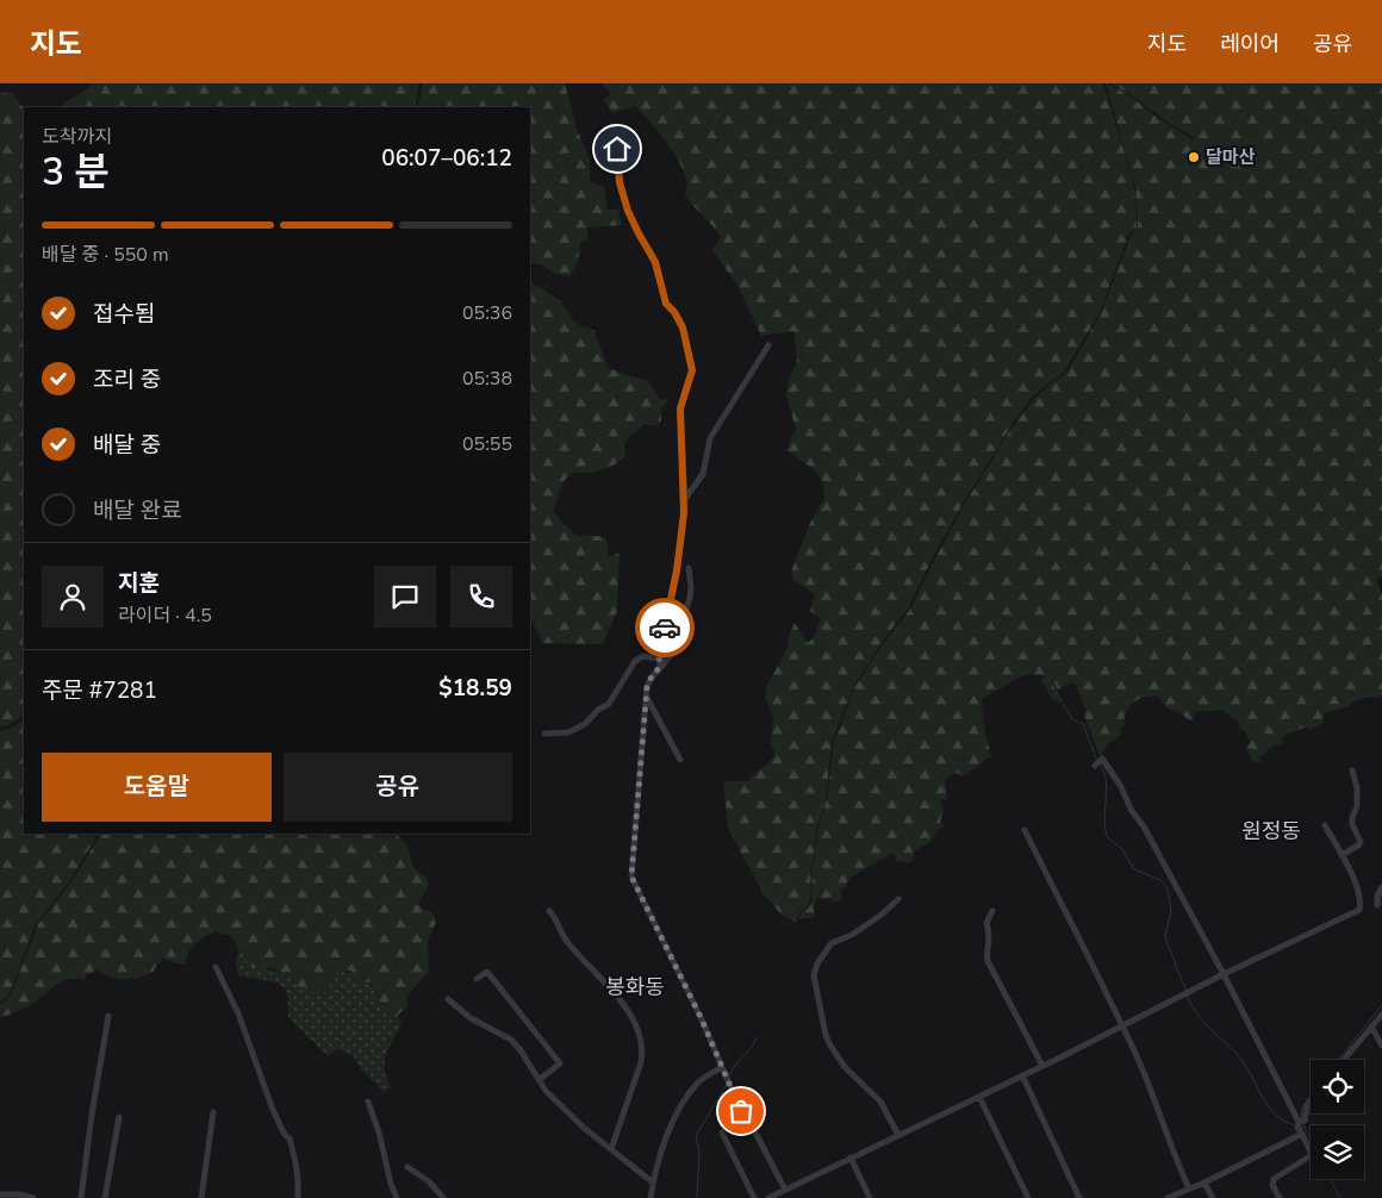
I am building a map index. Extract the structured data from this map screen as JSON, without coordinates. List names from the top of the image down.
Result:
{
  "districts": ["원정동", "봉화동"],
  "places": ["달마산"],
  "page": {
    "header": "지도",
    "nav": ["지도", "레이어", "공유"],
    "heading": ["3 분", "도착까지", "06:07–06:12"],
    "panel": [
      "지훈",
      "라이더 · 4.5",
      "주문 #7281",
      "$18.59"
    ],
    "bar": "배달 중 · 550 m",
    "list": [
      ["접수됨", "05:36"],
      ["조리 중", "05:38"],
      ["배달 중", "05:55"],
      "배달 완료"
    ],
    "buttons": ["도움말", "공유"]
  }
}
